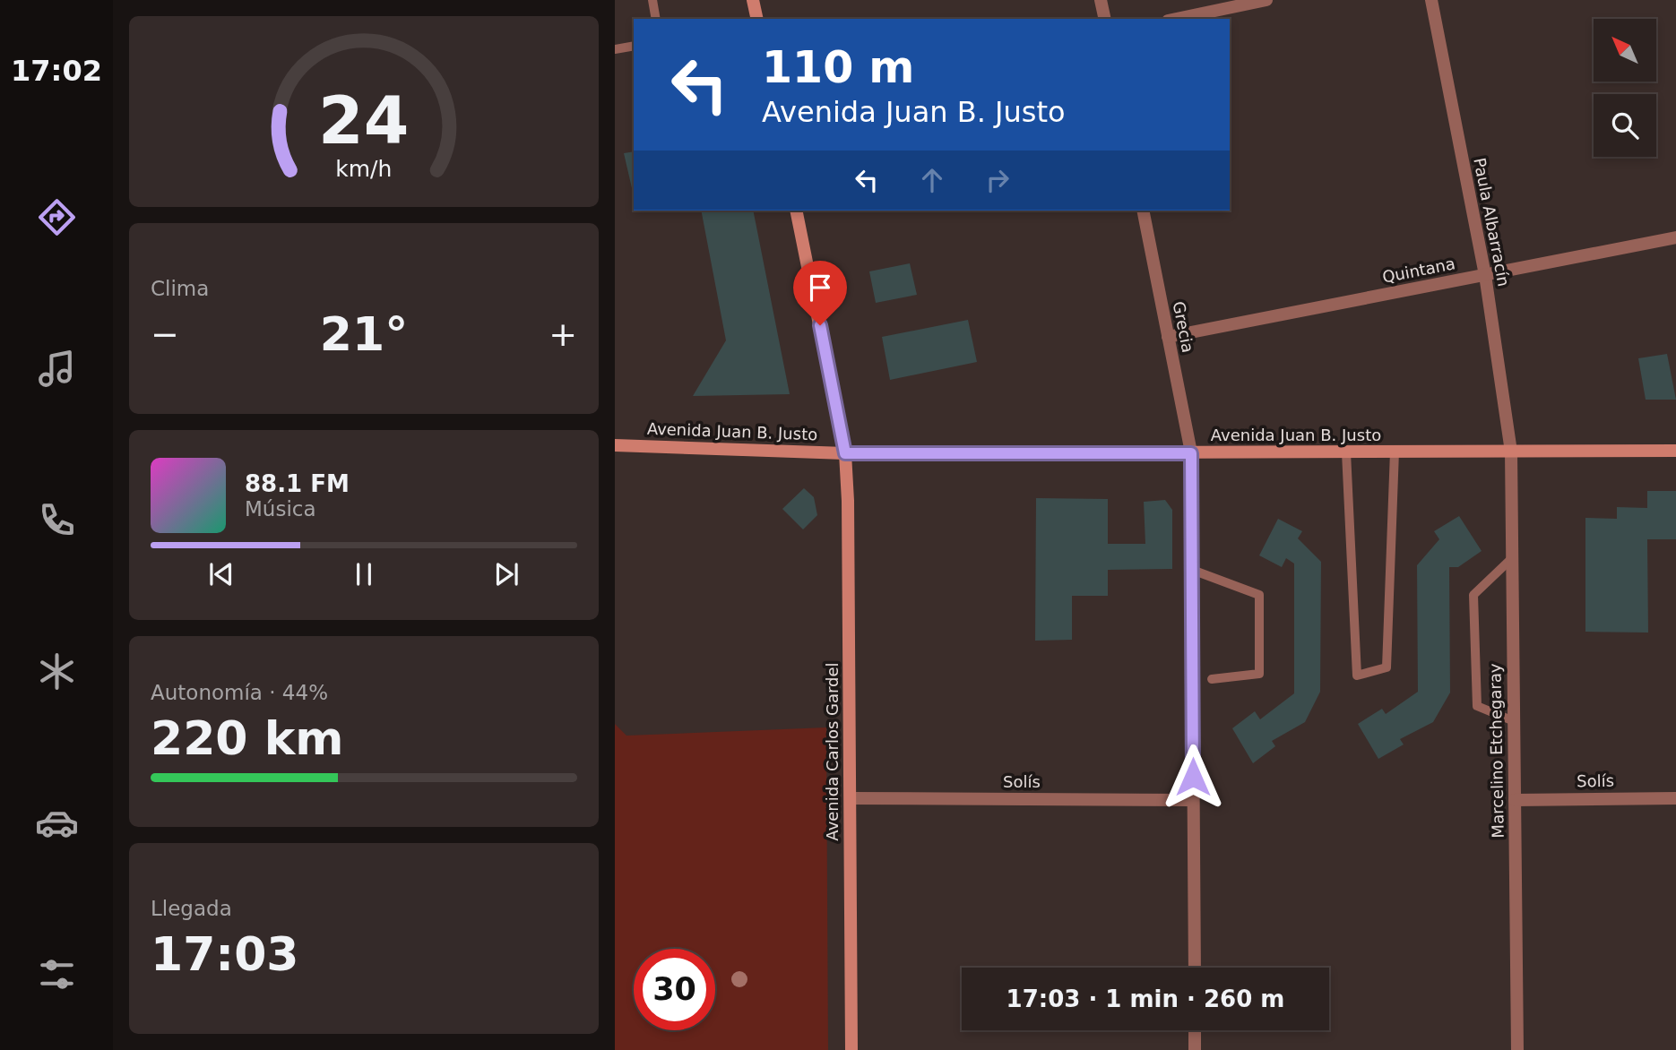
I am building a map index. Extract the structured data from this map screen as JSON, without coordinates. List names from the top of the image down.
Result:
{
  "streets": {
    "main road": ["Avenida Juan B. Justo", "Avenida Carlos Gardel"],
    "street": [
      "Paula Albarracín",
      "Quintana",
      "Grecia",
      "Marcelino Etchegaray",
      "Solís"
    ]
  },
  "crossings": [
    ["Paula Albarracín", "Quintana"],
    ["Paula Albarracín", "Avenida Juan B. Justo"],
    ["Paula Albarracín", "Marcelino Etchegaray"],
    ["Quintana", "Grecia"],
    ["Grecia", "Avenida Juan B. Justo"],
    ["Grecia", "Solís"],
    ["Avenida Juan B. Justo", "Marcelino Etchegaray"],
    ["Avenida Juan B. Justo", "Avenida Carlos Gardel"],
    ["Marcelino Etchegaray", "Solís"],
    ["Avenida Carlos Gardel", "Solís"]
  ],
  "north": "top left",
  "page": {
    "tabs": "17:02",
    "turn": ["110 m", "Avenida Juan B. Justo"],
    "tile": [
      "Clima",
      ["Autonomía · 44%", "220 km"],
      ["Llegada", "17:03"]
    ],
    "heat": ["−", "21°", "+"],
    "song": ["88.1 FM", "Música"],
    "limit": "30",
    "trip": "17:03 · 1 min · 260 m",
    "gauge": ["24", "km/h"]
  }
}
